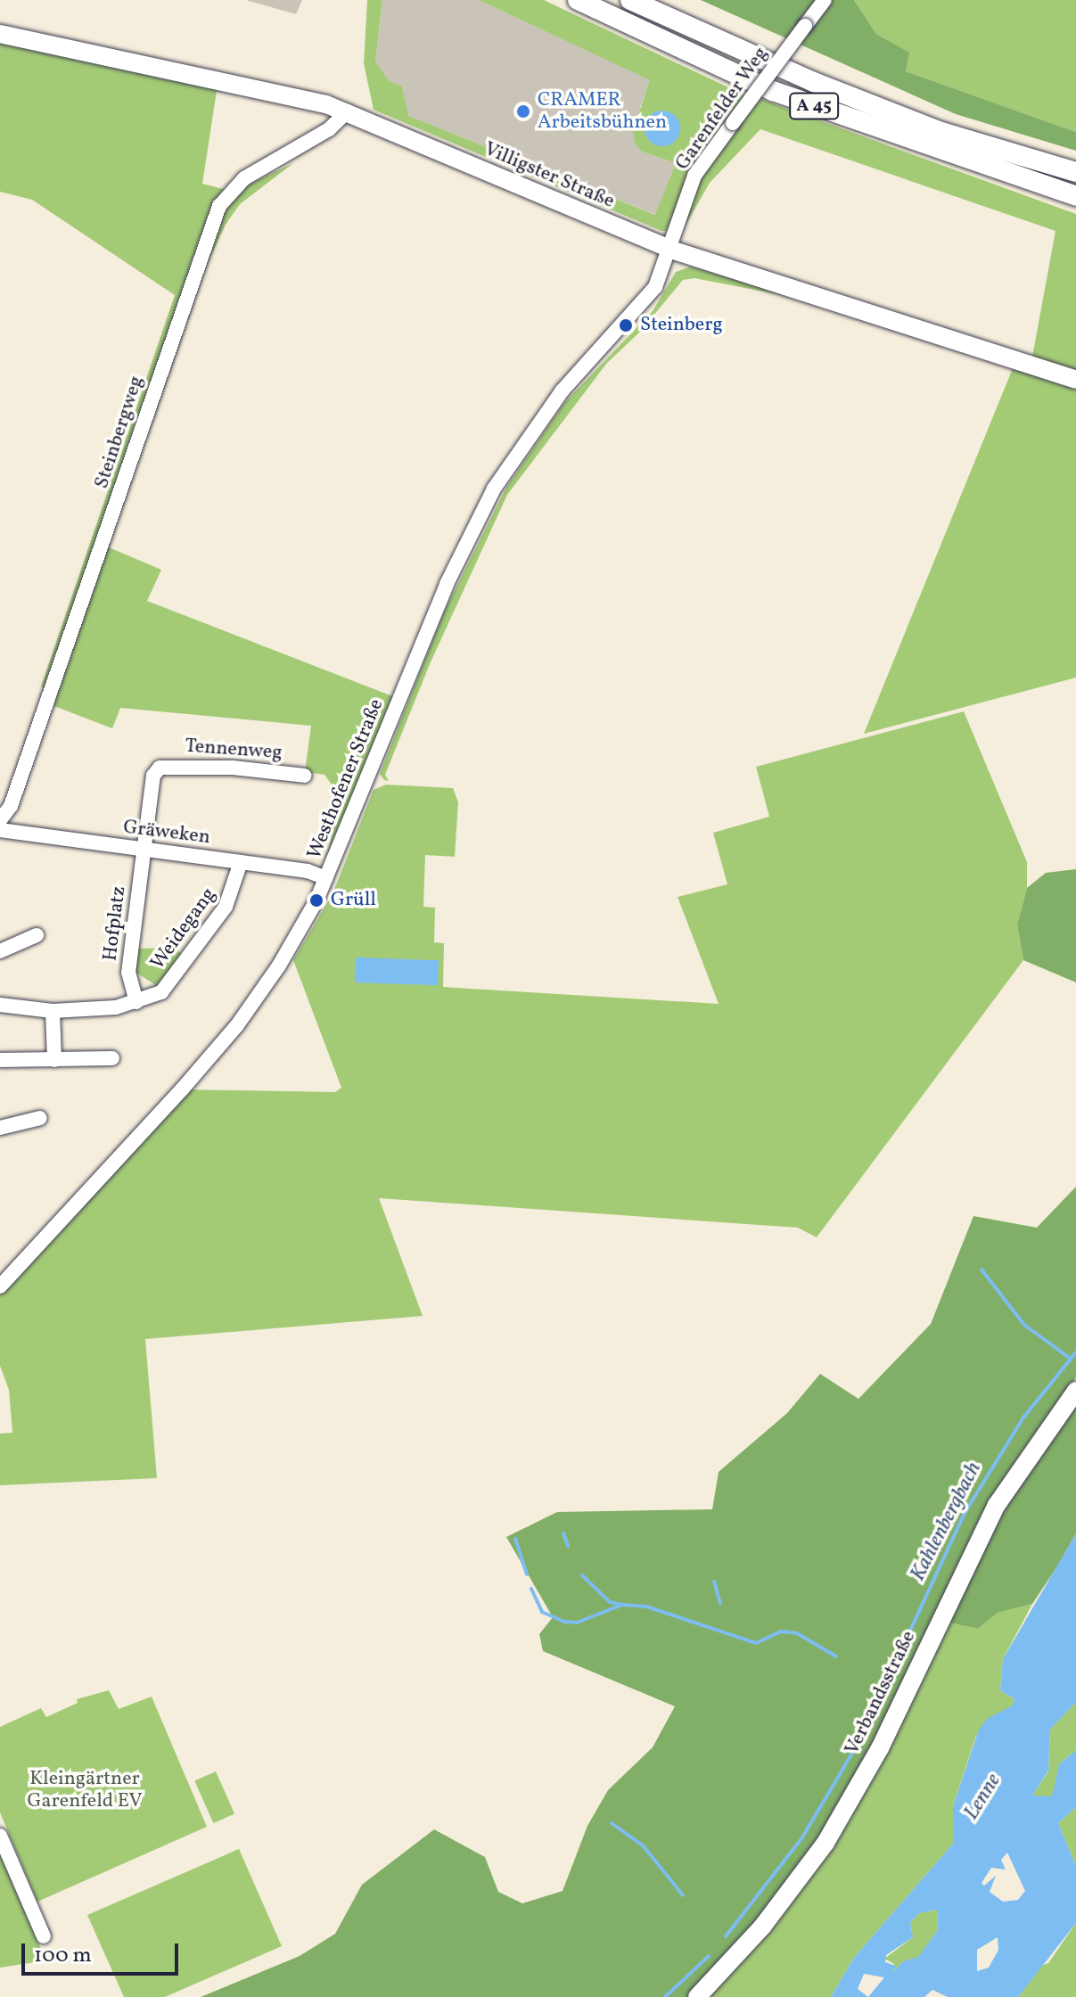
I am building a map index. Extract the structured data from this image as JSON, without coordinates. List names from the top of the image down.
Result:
{
  "streets": {
    "highway": ["A 45"],
    "main road": ["Villigster Straße", "Verbandsstraße"],
    "street": [
      "Garenfelder Weg",
      "Steinbergweg",
      "Tennenweg",
      "Westhofener Straße",
      "Gräweken",
      "Hofplatz",
      "Weidegang"
    ]
  },
  "crossings": [
    ["Garenfelder Weg", "Villigster Straße"],
    ["Garenfelder Weg", "Westhofener Straße"],
    ["Villigster Straße", "Steinbergweg"],
    ["Villigster Straße", "Westhofener Straße"],
    ["Tennenweg", "Gräweken"],
    ["Tennenweg", "Hofplatz"],
    ["Westhofener Straße", "Gräweken"],
    ["Gräweken", "Hofplatz"],
    ["Gräweken", "Weidegang"],
    ["Hofplatz", "Weidegang"]
  ],
  "water": ["Kahlenbergbach", "Lenne"],
  "parks": ["Kleingärtner Garenfeld EV"],
  "places": ["CRAMER Arbeitsbühnen", "Steinberg", "Grüll"],
  "scale_bar": "100 m"
}
